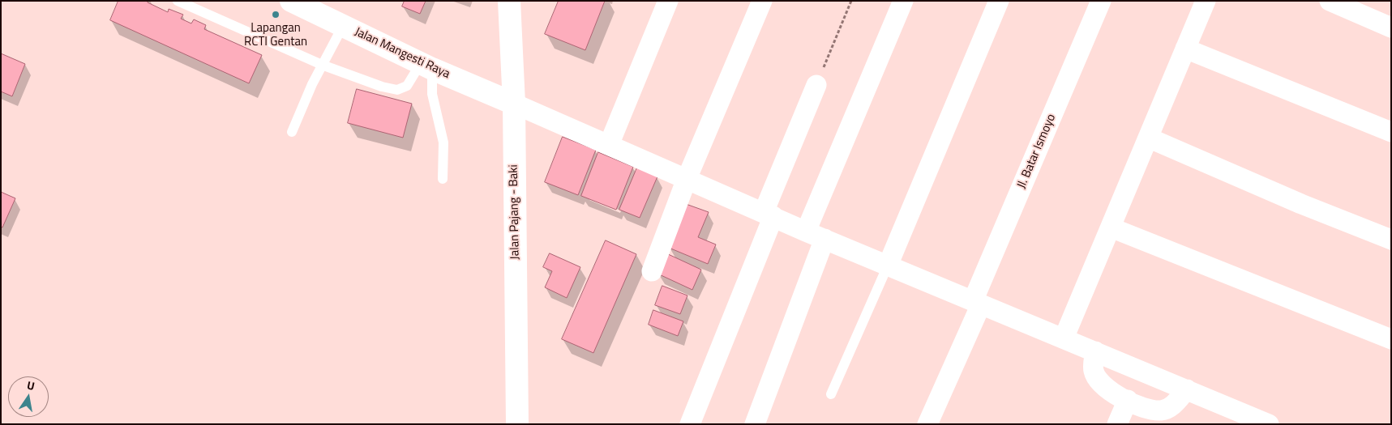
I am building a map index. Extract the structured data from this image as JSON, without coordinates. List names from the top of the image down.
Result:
{
  "streets": {
    "main road": ["Jalan Mangesti Raya", "Jalan Pajang - Baki"],
    "street": ["Jl. Batar Ismoyo"]
  },
  "crossings": [
    ["Jalan Mangesti Raya", "Jalan Pajang - Baki"]
  ],
  "places": ["Lapangan RCTI Gentan"],
  "north": "top"
}
